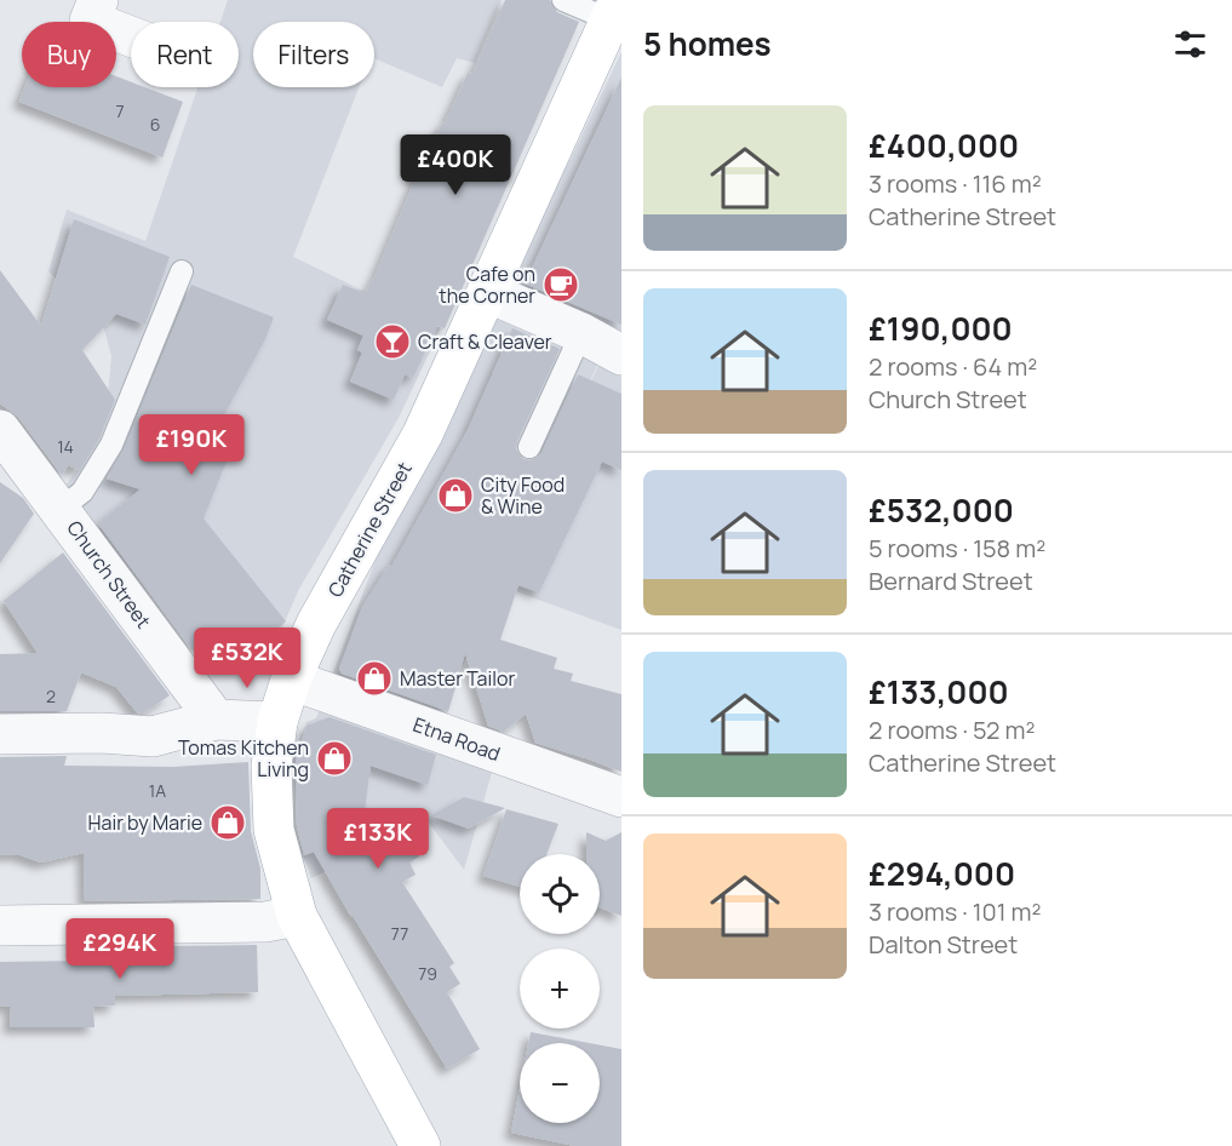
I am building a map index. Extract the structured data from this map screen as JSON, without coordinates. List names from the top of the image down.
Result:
{
  "streets": {
    "main road": ["Catherine Street"],
    "street": ["Church Street", "Etna Road"]
  },
  "crossings": [
    ["Catherine Street", "Etna Road"]
  ],
  "places": {
    "cafe": ["Cafe on the Corner"],
    "bar": ["Craft & Cleaver"],
    "shop": [
      "City Food & Wine",
      "Master Tailor",
      "Tomas Kitchen Living",
      "Hair by Marie"
    ]
  },
  "house_numbers": [
    "7",
    "6",
    "14",
    "2",
    "1A",
    "77",
    "79"
  ],
  "page": {
    "heading": "5 homes",
    "chip": ["Buy", "Rent", "Filters"],
    "list": [
      {
        "name": "£400,000",
        "note": "3 rooms · 116 m² · Catherine Street"
      },
      {
        "name": "£190,000",
        "note": "2 rooms · 64 m² · Church Street"
      },
      {
        "name": "£532,000",
        "note": "5 rooms · 158 m² · Bernard Street"
      },
      {
        "name": "£133,000",
        "note": "2 rooms · 52 m² · Catherine Street"
      },
      {
        "name": "£294,000",
        "note": "3 rooms · 101 m² · Dalton Street"
      }
    ],
    "price": [
      "£400K",
      "£190K",
      "£532K",
      "£133K",
      "£294K"
    ],
    "map_buttons": ["+", "−"]
  }
}
